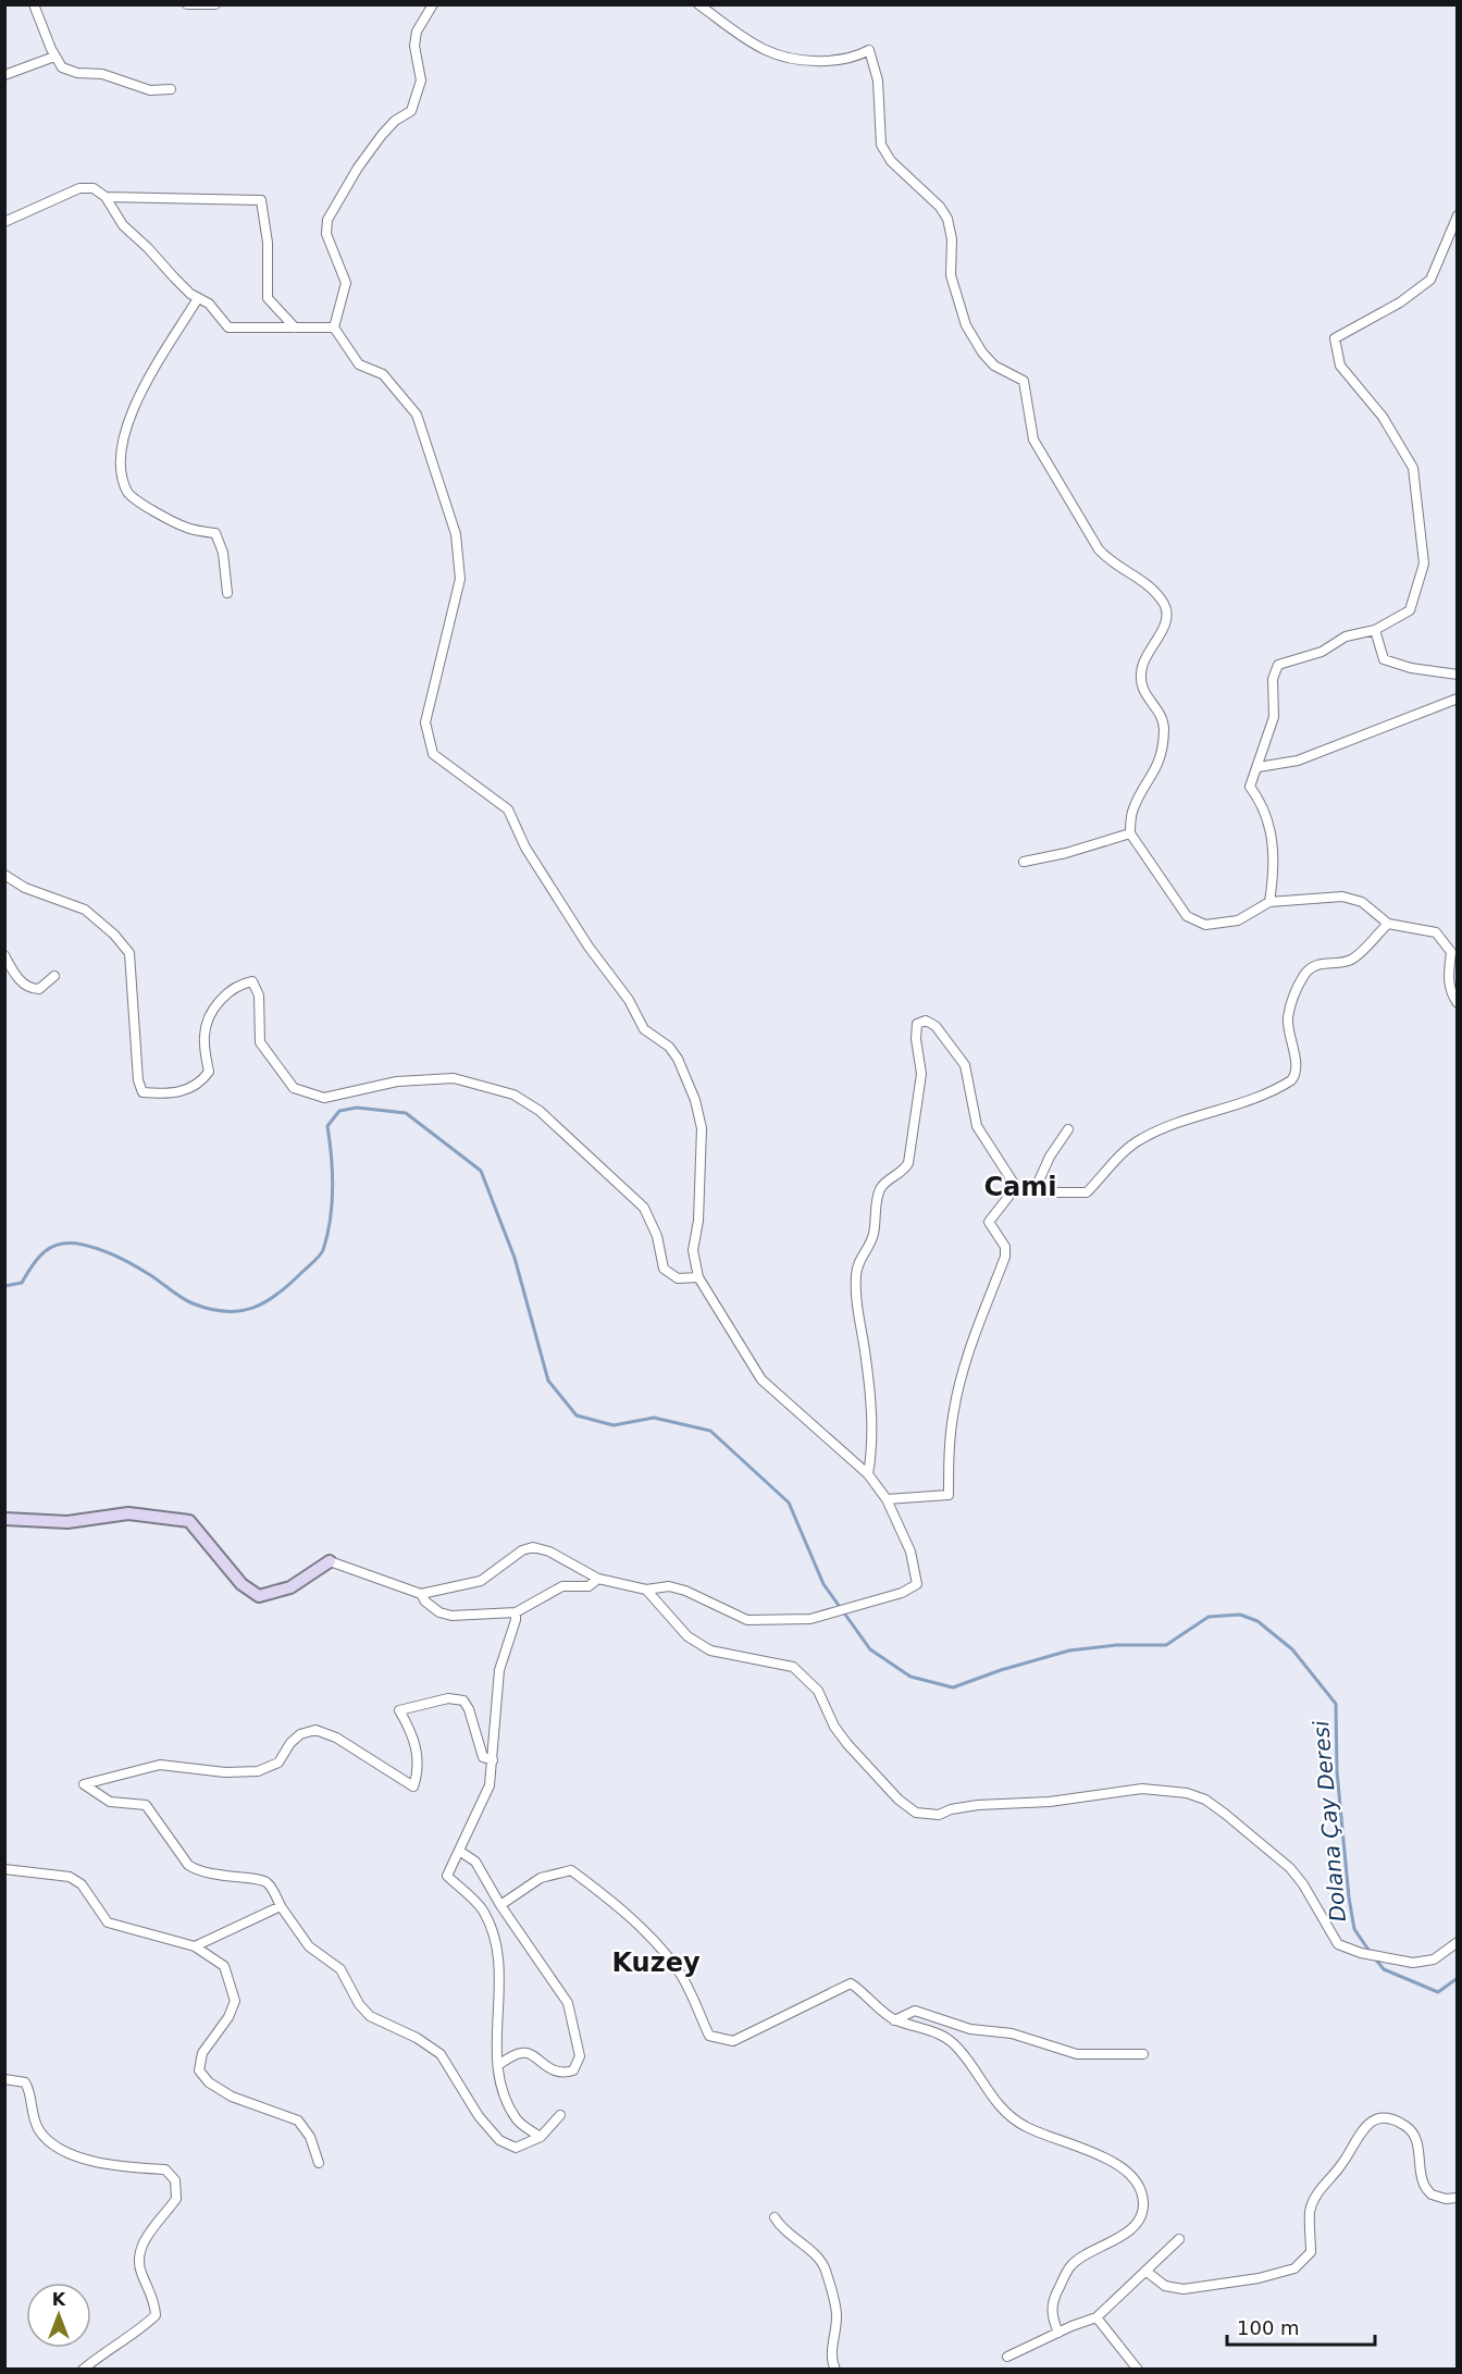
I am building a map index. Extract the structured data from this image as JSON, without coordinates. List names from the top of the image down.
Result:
{
  "districts": ["Cami", "Kuzey"],
  "water": ["Dolana Çay Deresi"],
  "scale_bar": "100 m",
  "north": "top"
}
